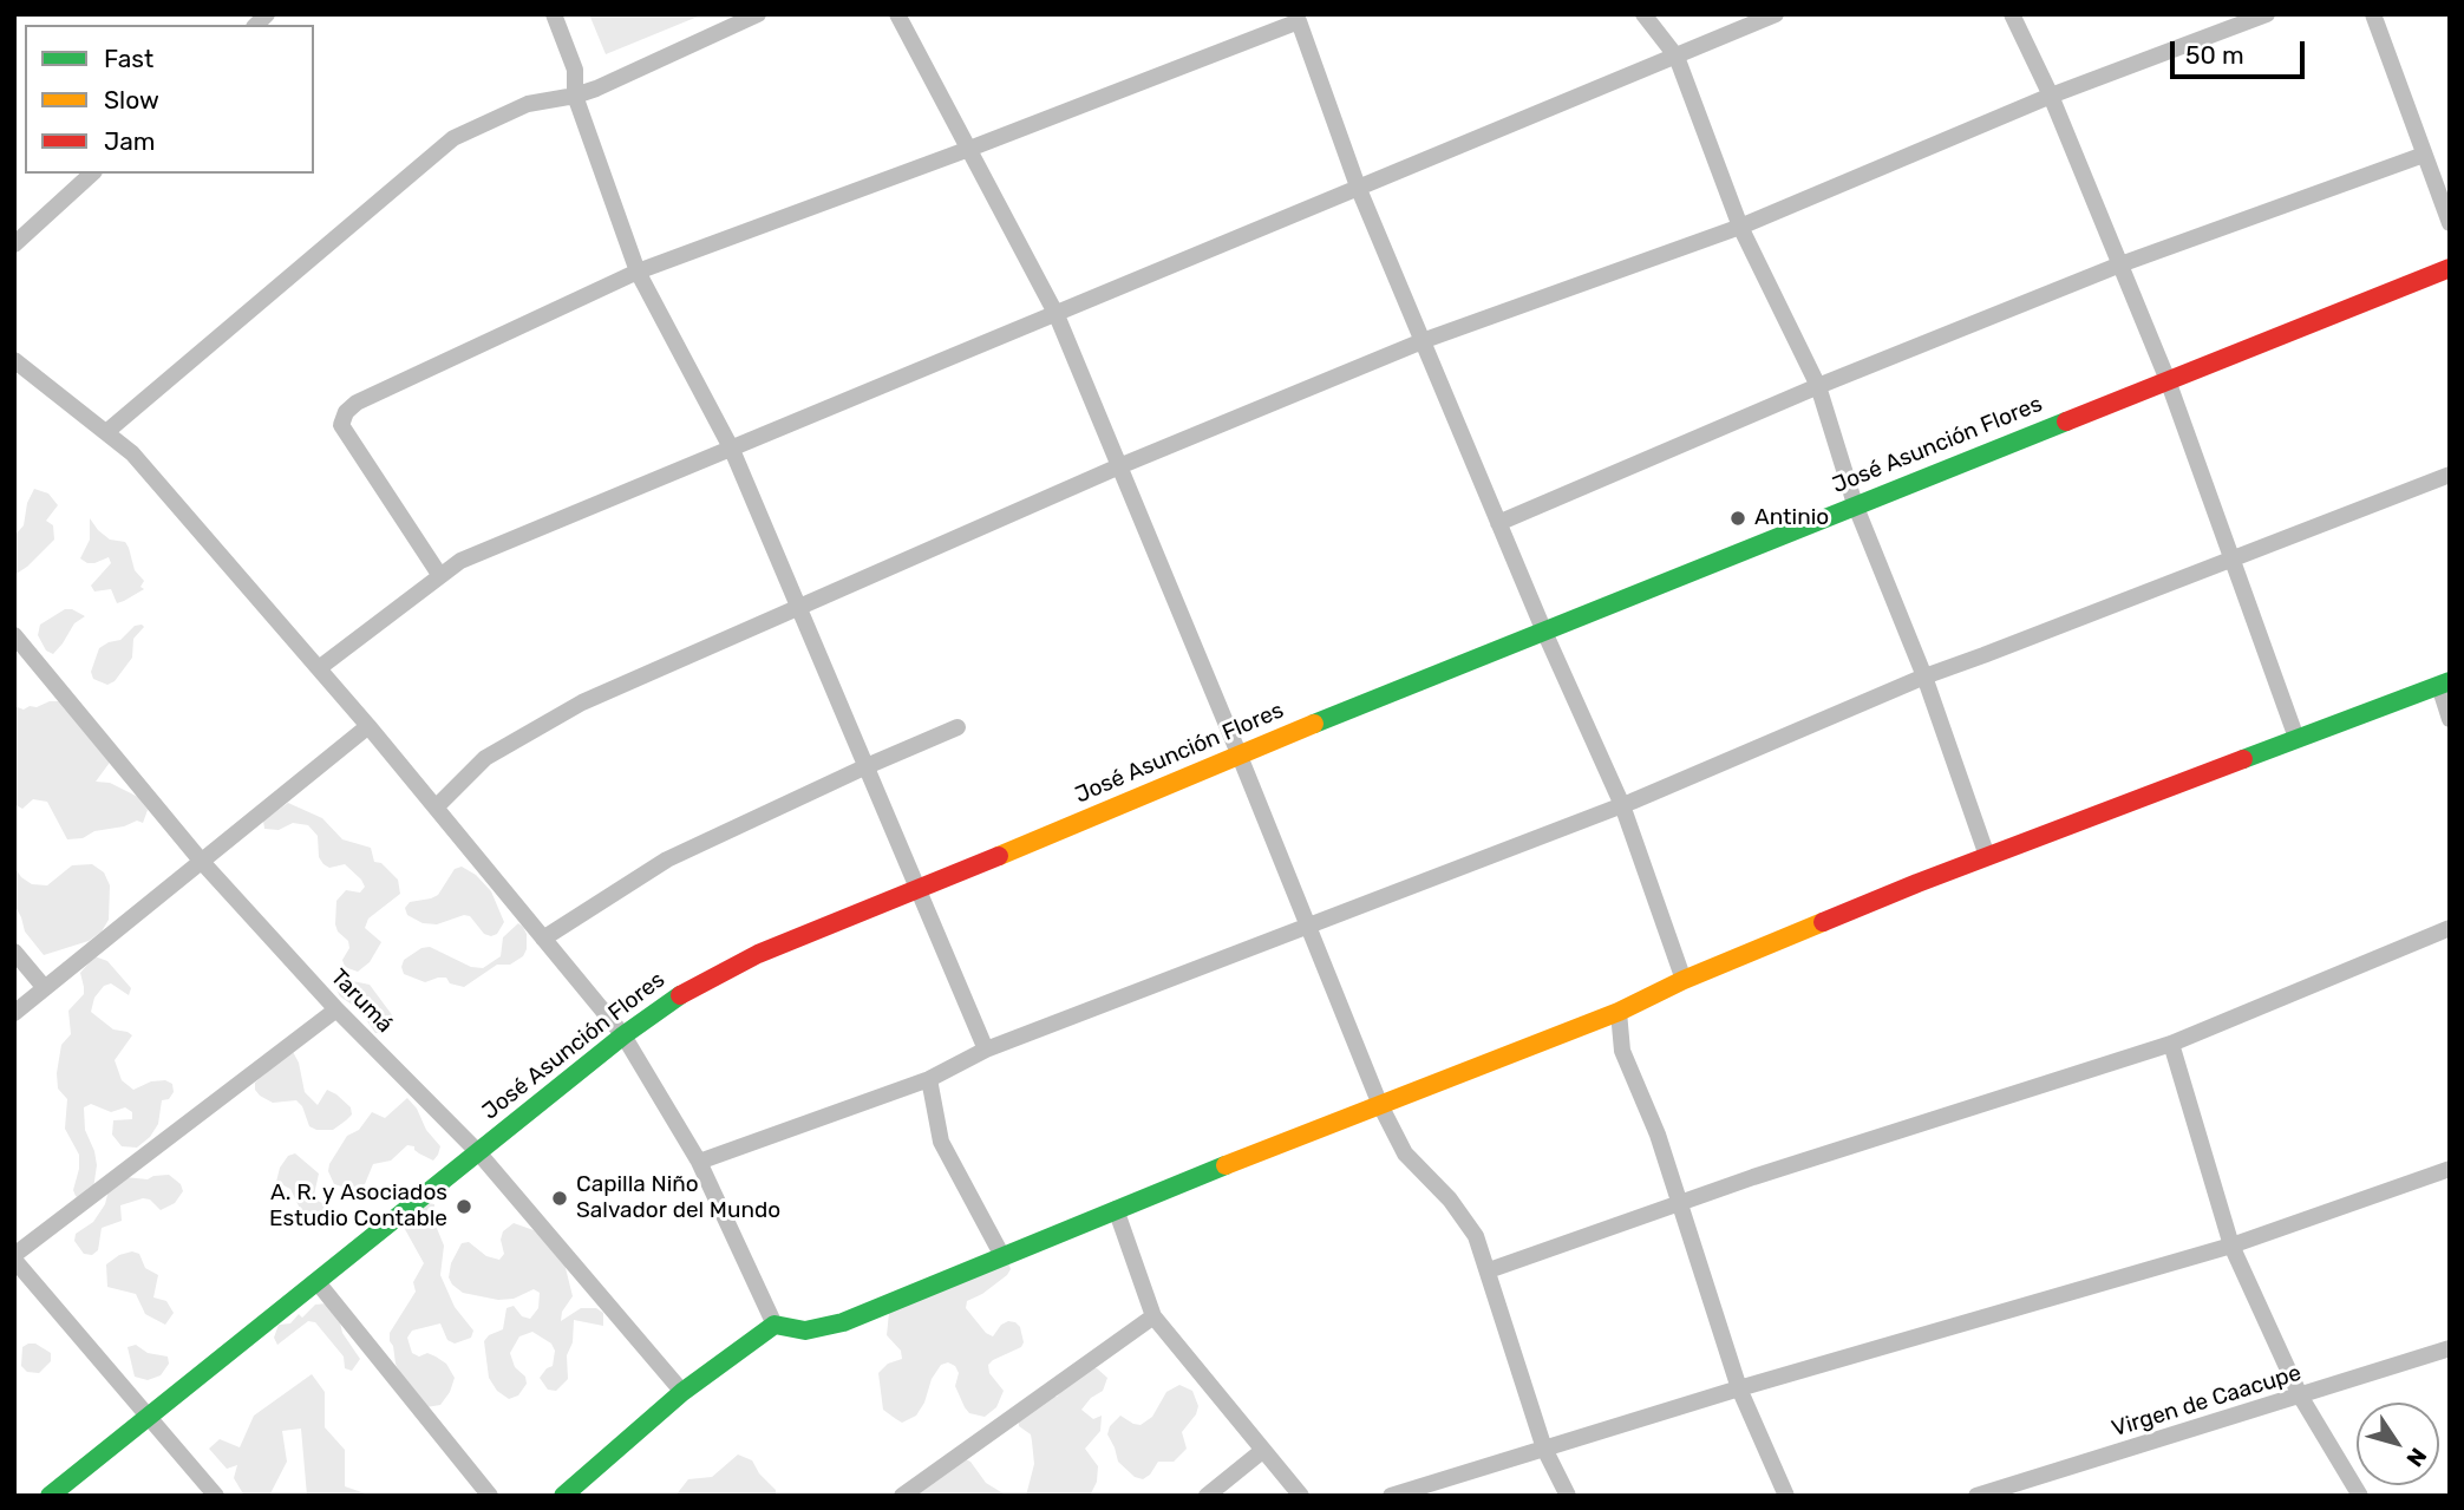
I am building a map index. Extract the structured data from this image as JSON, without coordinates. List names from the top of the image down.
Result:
{
  "streets": {
    "street": ["José Asunción Flores", "Tarumá", "Virgen de Caacupe"]
  },
  "crossings": [
    ["José Asunción Flores", "Tarumá"]
  ],
  "places": ["Antinio", "Capilla Niño Salvador del Mundo", "A. R. y Asociados Estudio Contable"],
  "legend": ["Fast", "Slow", "Jam"],
  "scale_bar": "50 m",
  "north": "bottom right"
}
